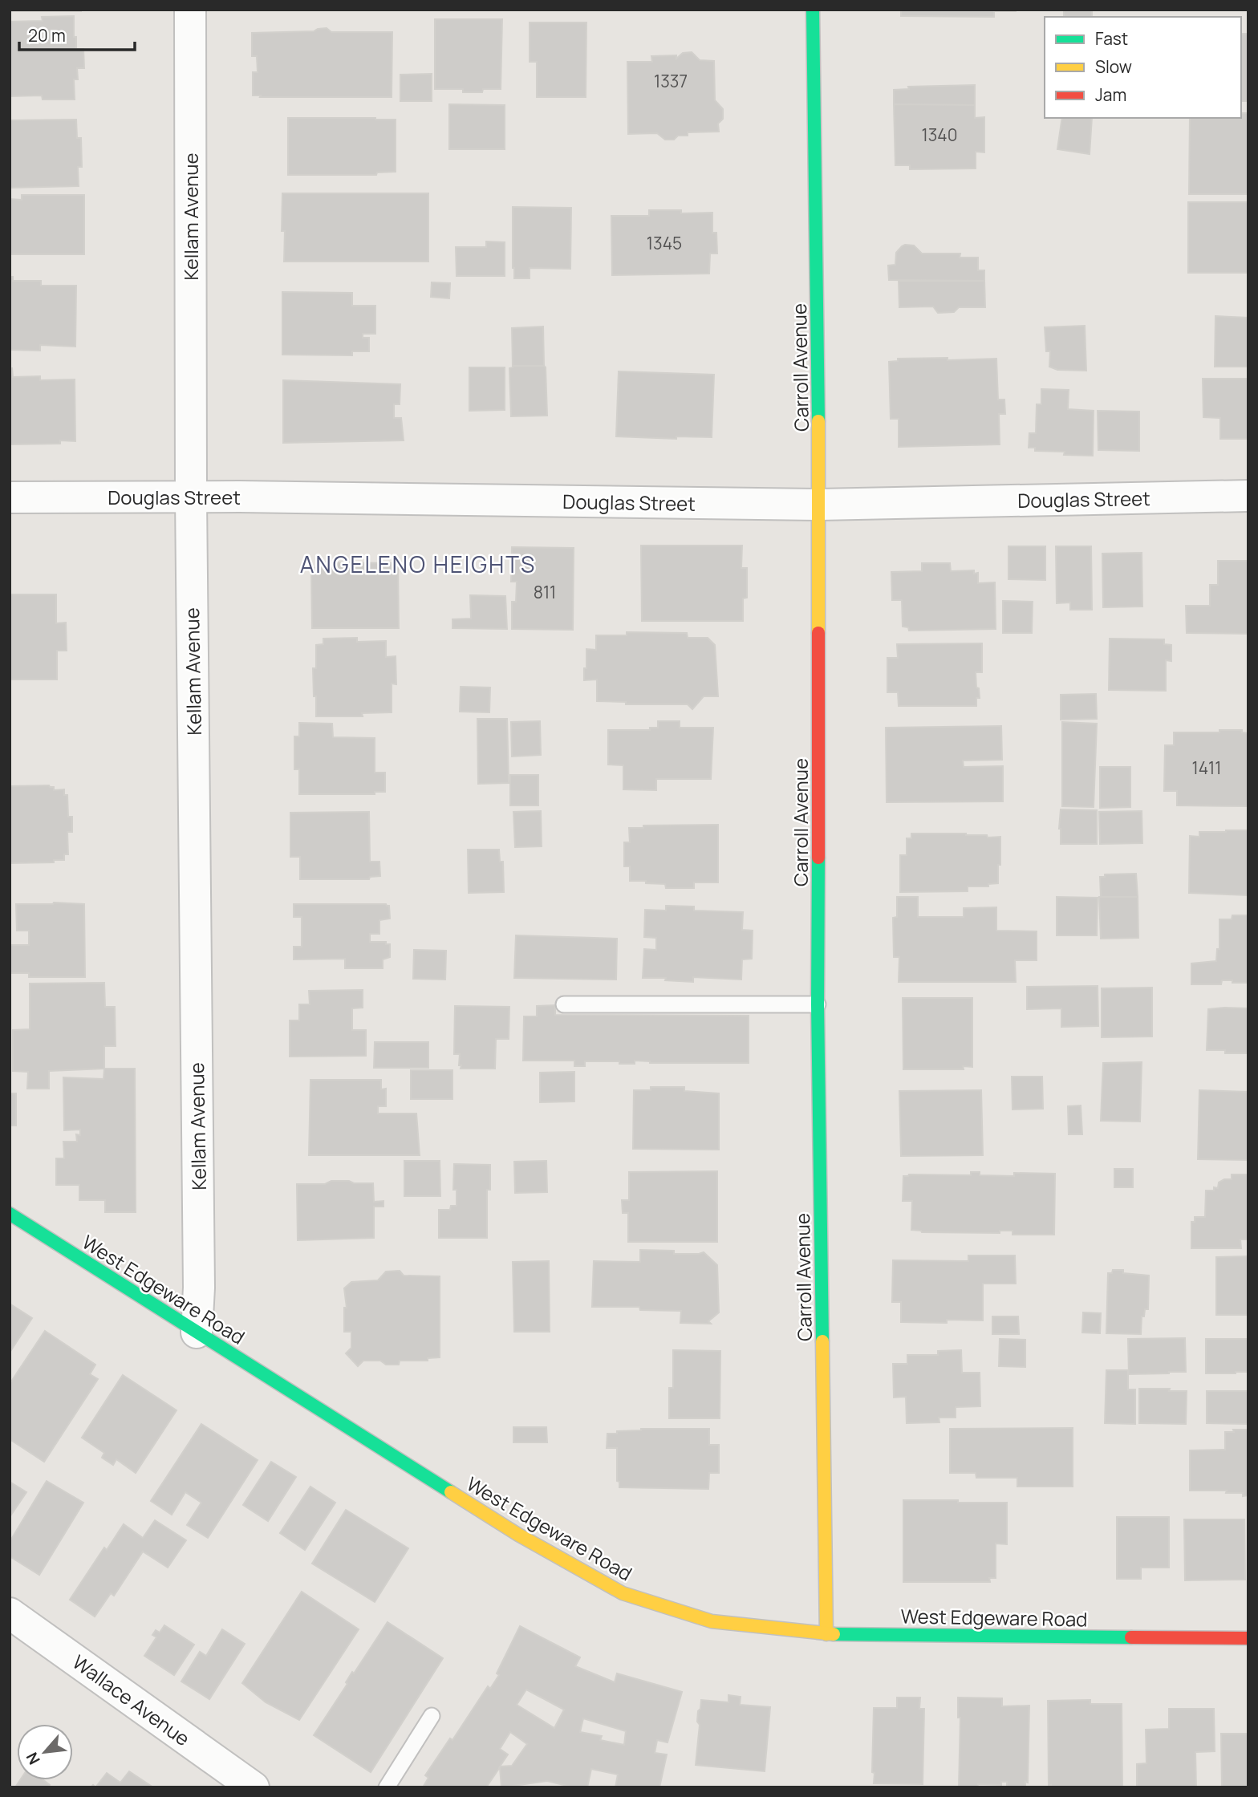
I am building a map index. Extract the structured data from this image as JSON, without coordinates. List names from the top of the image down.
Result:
{
  "streets": {
    "street": [
      "Kellam Avenue",
      "Carroll Avenue",
      "Douglas Street",
      "West Edgeware Road",
      "Wallace Avenue"
    ]
  },
  "crossings": [
    ["Kellam Avenue", "Douglas Street"],
    ["Kellam Avenue", "West Edgeware Road"],
    ["Carroll Avenue", "Douglas Street"],
    ["Carroll Avenue", "West Edgeware Road"]
  ],
  "districts": ["ANGELENO HEIGHTS"],
  "house_numbers": [
    "1337",
    "1340",
    "1345",
    "811",
    "1411"
  ],
  "legend": ["Fast", "Slow", "Jam"],
  "scale_bar": "20 m",
  "north": "bottom left"
}
